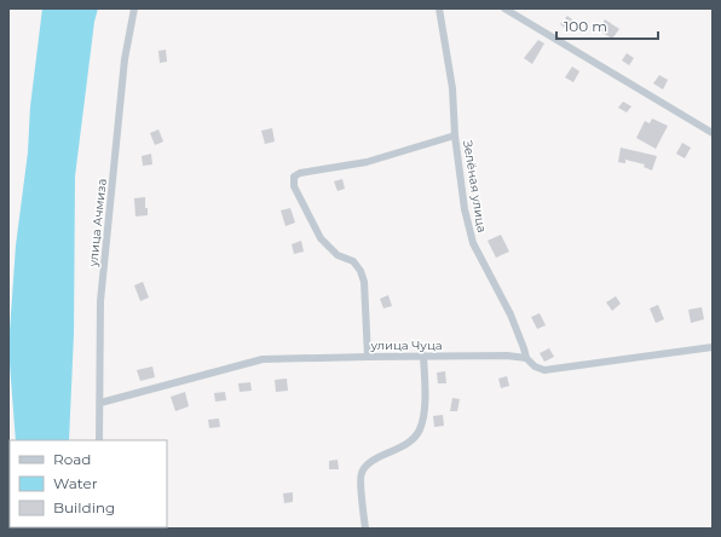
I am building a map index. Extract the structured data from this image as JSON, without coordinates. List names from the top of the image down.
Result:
{
  "streets": {
    "street": ["Зелёная улица", "улица Ачмиза", "улица Чуца"]
  },
  "crossings": [
    ["Зелёная улица", "улица Чуца"],
    ["улица Ачмиза", "улица Чуца"]
  ],
  "legend": ["Road", "Water", "Building"],
  "scale_bar": "100 m"
}
